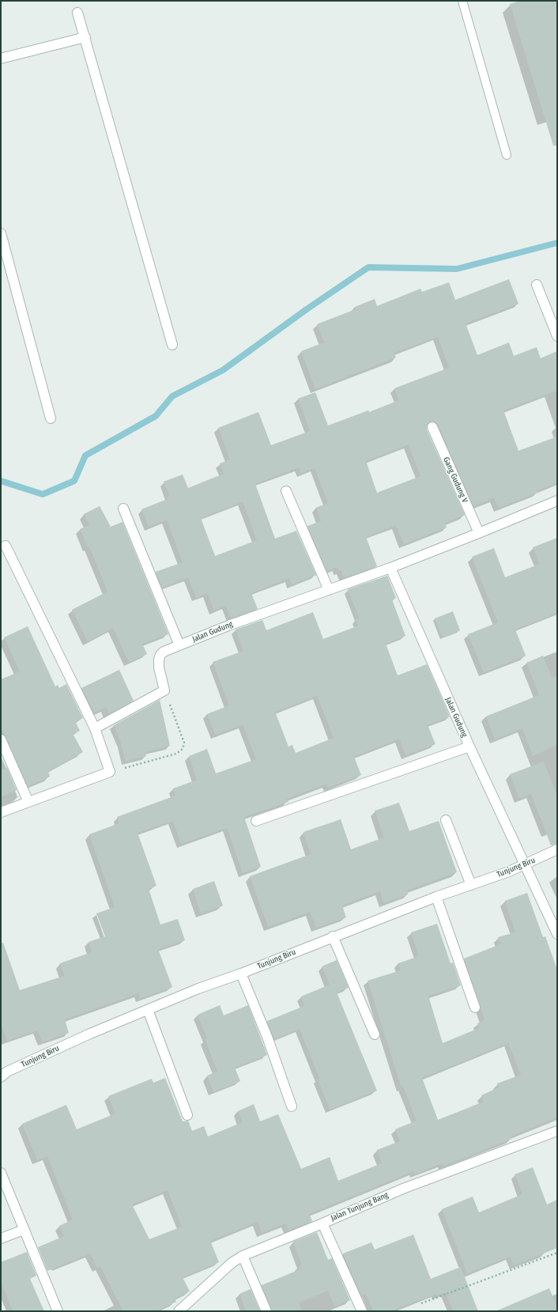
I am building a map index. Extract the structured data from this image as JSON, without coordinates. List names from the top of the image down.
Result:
{
  "streets": {
    "street": [
      "Gang Gudung V",
      "Jalan Gudung",
      "Tunjung Biru",
      "Jalan Tunjung Bang"
    ]
  },
  "crossings": [
    ["Gang Gudung V", "Jalan Gudung"],
    ["Jalan Gudung", "Tunjung Biru"]
  ]
}
